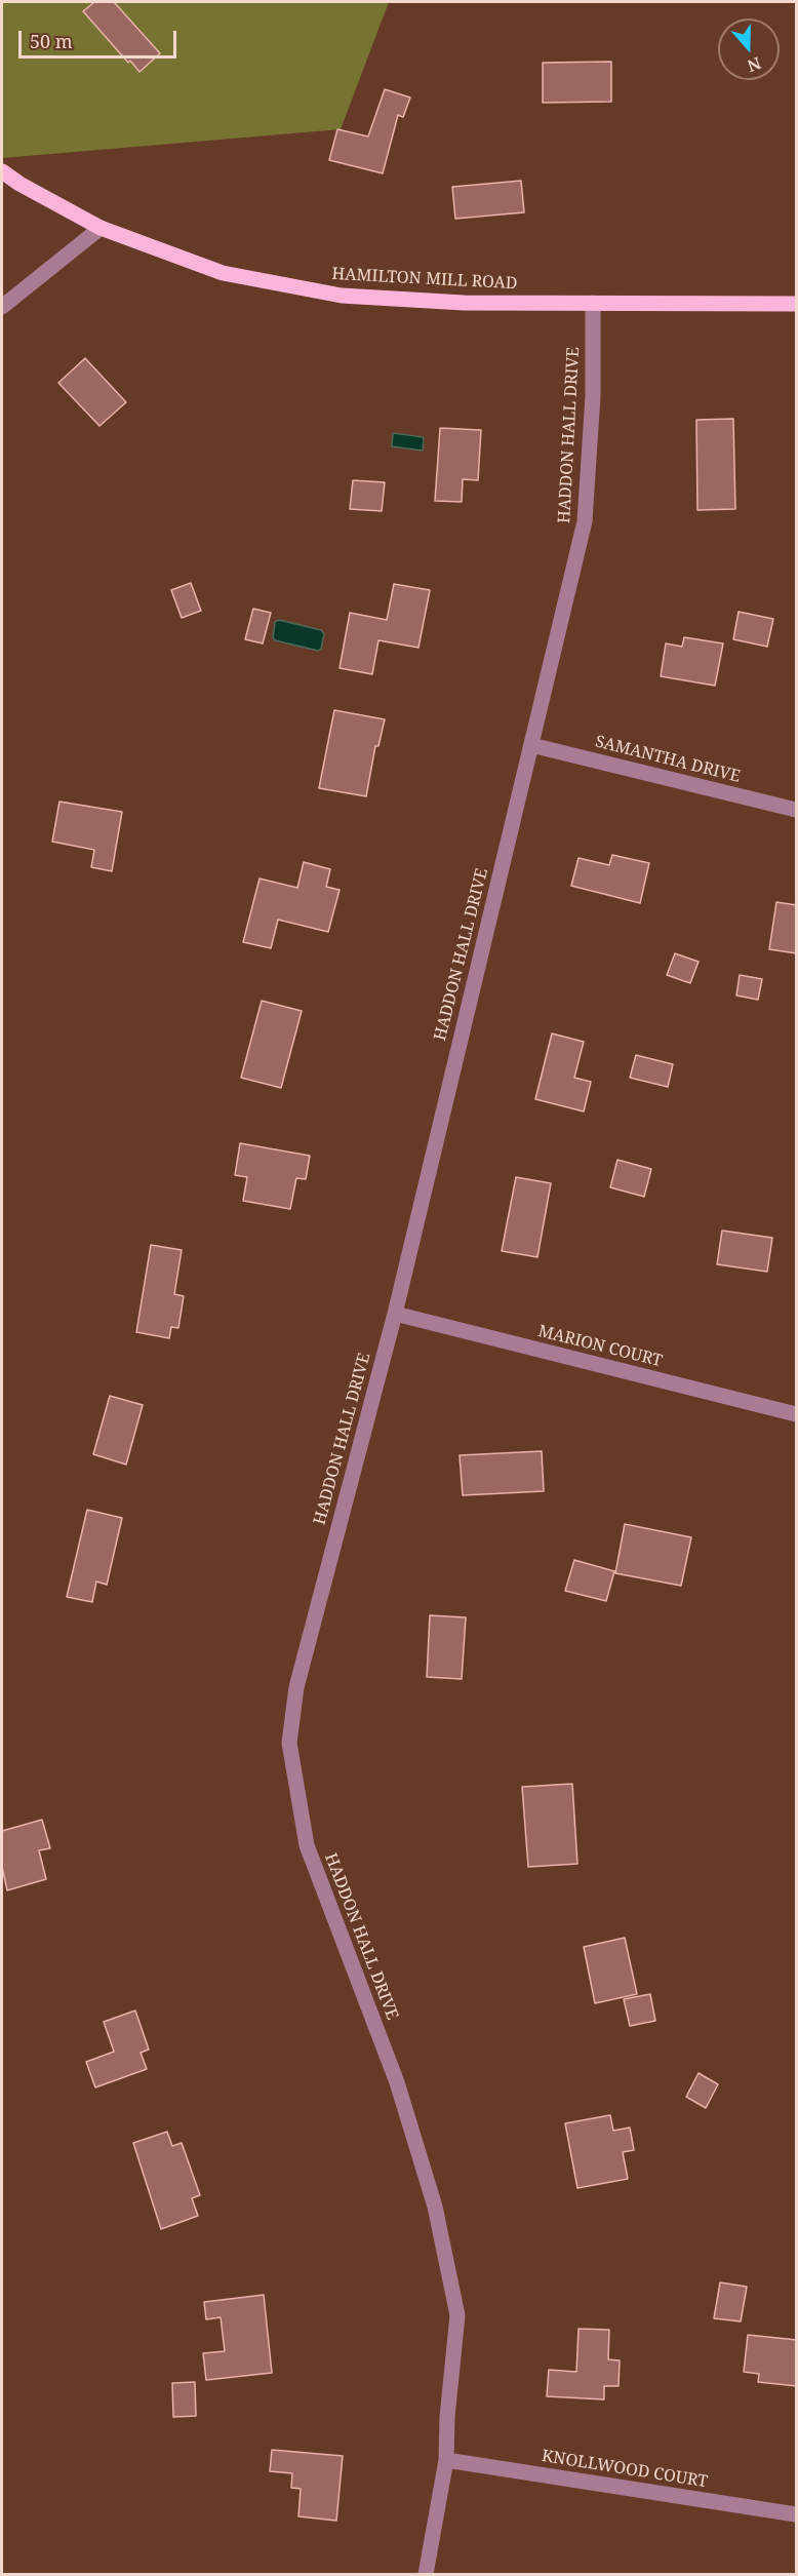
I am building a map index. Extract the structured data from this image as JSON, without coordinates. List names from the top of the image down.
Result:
{
  "streets": {
    "main road": ["HAMILTON MILL ROAD"],
    "street": [
      "HADDON HALL DRIVE",
      "SAMANTHA DRIVE",
      "MARION COURT",
      "KNOLLWOOD COURT"
    ]
  },
  "crossings": [
    ["HAMILTON MILL ROAD", "HADDON HALL DRIVE"],
    ["HADDON HALL DRIVE", "SAMANTHA DRIVE"],
    ["HADDON HALL DRIVE", "MARION COURT"],
    ["HADDON HALL DRIVE", "KNOLLWOOD COURT"]
  ],
  "scale_bar": "50 m",
  "north": "bottom"
}
